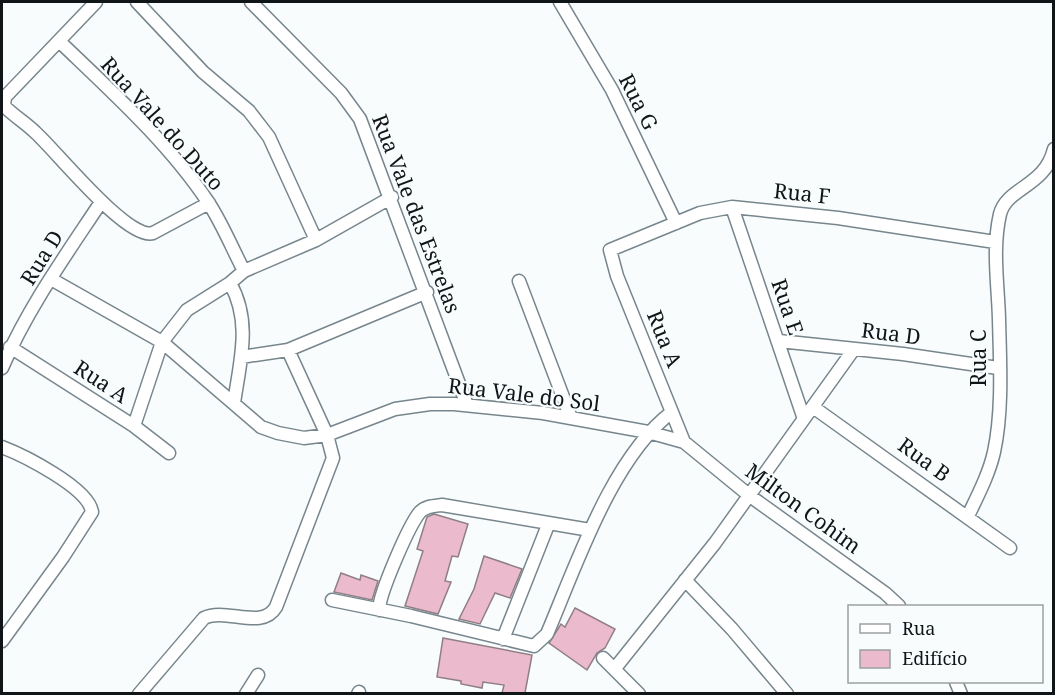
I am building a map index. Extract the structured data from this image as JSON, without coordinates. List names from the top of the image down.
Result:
{
  "streets": {
    "street": [
      "Rua G",
      "Rua Vale do Duto",
      "Rua F",
      "Rua Vale das Estrelas",
      "Rua D",
      "Rua E",
      "Rua A",
      "Rua C",
      "Rua Vale do Sol",
      "Rua B",
      "Milton Cohim"
    ]
  },
  "crossings": [
    ["Rua G", "Rua F"],
    ["Rua F", "Rua E"],
    ["Rua F", "Rua A"],
    ["Rua F", "Rua C"],
    ["Rua Vale das Estrelas", "Rua Vale do Sol"],
    ["Rua D", "Rua E"],
    ["Rua D", "Rua A"],
    ["Rua D", "Rua C"],
    ["Rua A", "Rua Vale do Sol"],
    ["Rua A", "Milton Cohim"],
    ["Rua C", "Rua B"],
    ["Rua Vale do Sol", "Milton Cohim"]
  ],
  "legend": ["Rua", "Edifício"]
}
